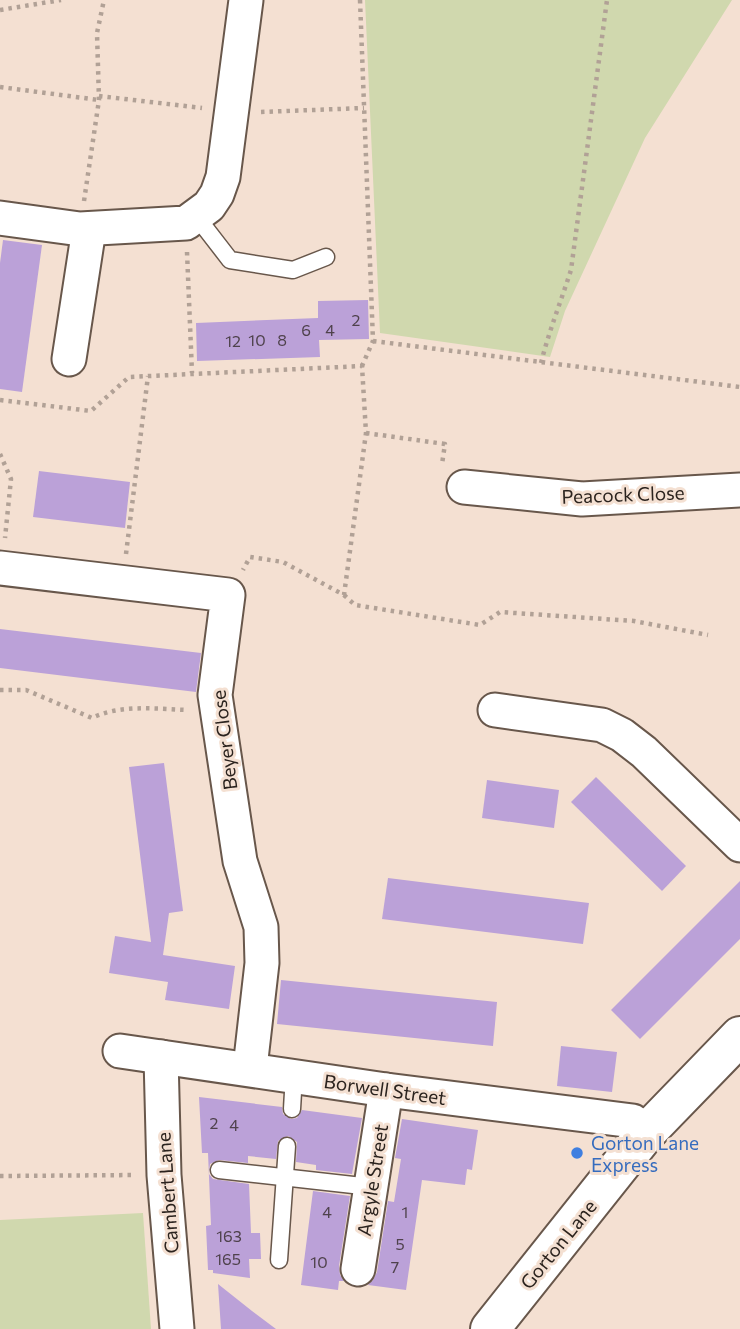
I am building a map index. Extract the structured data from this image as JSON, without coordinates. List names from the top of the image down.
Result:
{
  "streets": {
    "street": [
      "Peacock Close",
      "Beyer Close",
      "Borwell Street",
      "Argyle Street",
      "Cambert Lane",
      "Gorton Lane"
    ]
  },
  "crossings": [
    ["Beyer Close", "Borwell Street"],
    ["Borwell Street", "Argyle Street"],
    ["Borwell Street", "Cambert Lane"],
    ["Borwell Street", "Gorton Lane"]
  ],
  "places": ["Gorton Lane Express"],
  "house_numbers": [
    "2",
    "6",
    "4",
    "10",
    "8",
    "12",
    "2",
    "4",
    "4",
    "1",
    "163",
    "5",
    "165",
    "10",
    "7"
  ]
}
